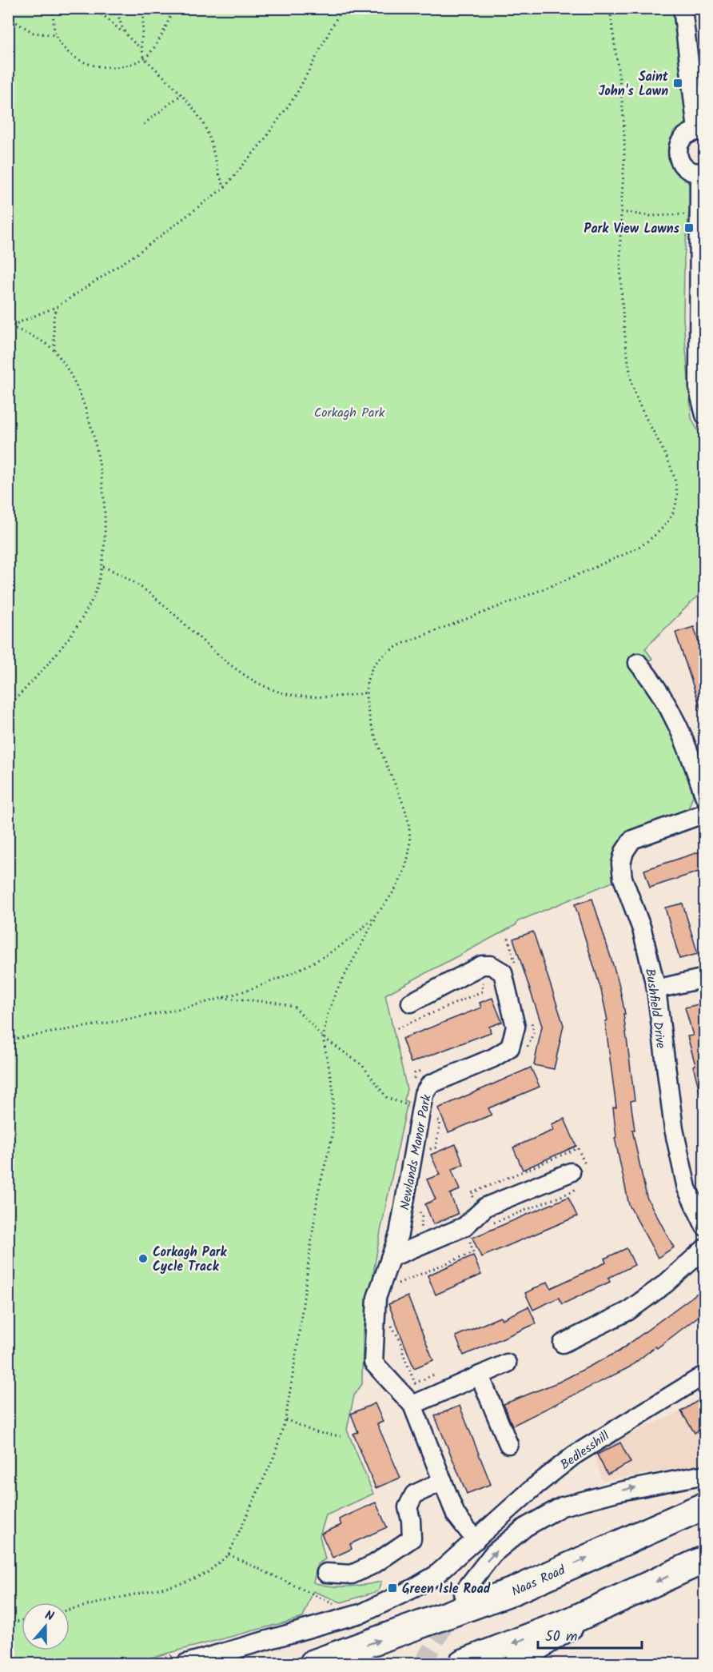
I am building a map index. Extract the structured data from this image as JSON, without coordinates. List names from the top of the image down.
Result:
{
  "streets": {
    "highway": ["Naas Road"],
    "street": ["Bushfield Drive", "Newlands Manor Park", "Bedlesshill"]
  },
  "parks": ["Corkagh Park"],
  "places": {
    "transit": ["Saint John's Lawn", "Park View Lawns", "Green Isle Road"],
    "other": ["Corkagh Park Cycle Track"]
  },
  "scale_bar": "50 m",
  "north": "top"
}
